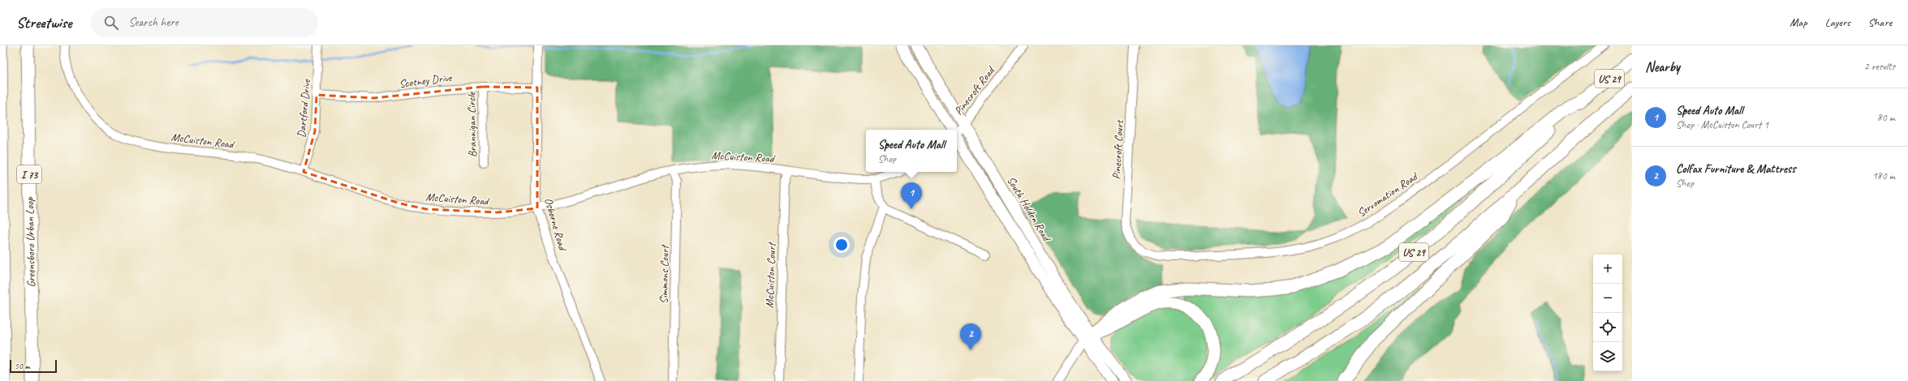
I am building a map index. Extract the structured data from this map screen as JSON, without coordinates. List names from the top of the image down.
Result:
{
  "streets": {
    "highway": ["US 29", "I 73", "Greensboro Urban Loop"],
    "main road": ["South Holden Road"],
    "street": [
      "Scotney Drive",
      "Pinecroft Road",
      "Dartford Drive",
      "Brannigan Circle",
      "McCuiston Road",
      "Pinecroft Court",
      "Servomation Road",
      "Osborne Road",
      "Simmons Court",
      "McCuiston Court"
    ]
  },
  "crossings": [
    ["Scotney Drive", "Dartford Drive"],
    ["Scotney Drive", "Brannigan Circle"],
    ["Scotney Drive", "Osborne Road"],
    ["Pinecroft Road", "South Holden Road"],
    ["Dartford Drive", "McCuiston Road"],
    ["McCuiston Road", "Osborne Road"],
    ["McCuiston Road", "Simmons Court"],
    ["McCuiston Road", "McCuiston Court"],
    ["Pinecroft Court", "Servomation Road"]
  ],
  "scale_bar": "50 m",
  "page": {
    "header": "Streetwise",
    "search": "Search here",
    "nav": ["Map", "Layers", "Share"],
    "heading": ["Nearby", "2 results"],
    "list": [
      {
        "mark": "1",
        "name": "Speed Auto Mall",
        "note": "Shop · McCuiston Court 1",
        "value": "80 m"
      },
      {
        "mark": "2",
        "name": "Colfax Furniture & Mattress",
        "note": "Shop",
        "value": "180 m"
      }
    ],
    "popup": ["Speed Auto Mall", "Shop"],
    "pins": ["1", "2"],
    "map_buttons": ["+", "−"],
    "scale": "50 m"
  }
}
